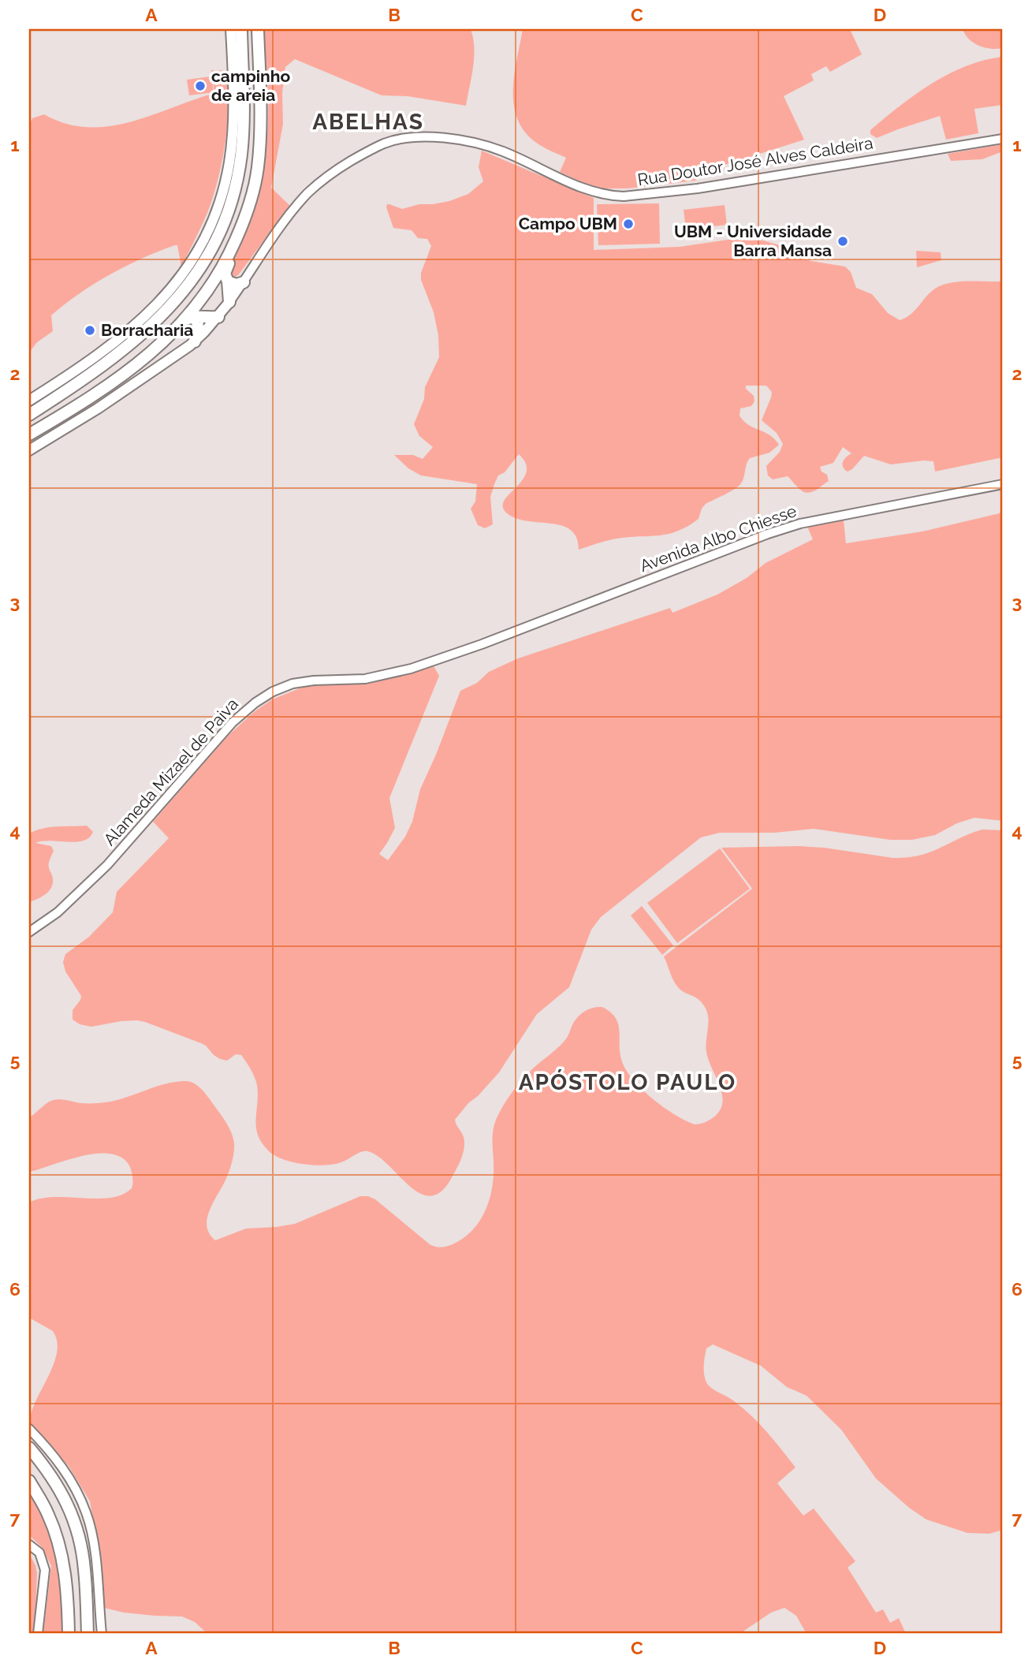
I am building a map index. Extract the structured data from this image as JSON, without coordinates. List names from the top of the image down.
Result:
{
  "streets": {
    "street": ["Rua Doutor José Alves Caldeira", "Avenida Albo Chiesse", "Alameda Mizael de Paiva"]
  },
  "crossings": [
    ["Avenida Albo Chiesse", "Alameda Mizael de Paiva"]
  ],
  "districts": ["ABELHAS", "APÓSTOLO PAULO"],
  "places": [
    "campinho de areia",
    "Campo UBM",
    "UBM - Universidade Barra Mansa",
    "Borracharia"
  ],
  "grid": {
    "columns": [
      "A",
      "B",
      "C",
      "D"
    ],
    "rows": [
      "1",
      "2",
      "3",
      "4",
      "5",
      "6",
      "7"
    ]
  }
}
